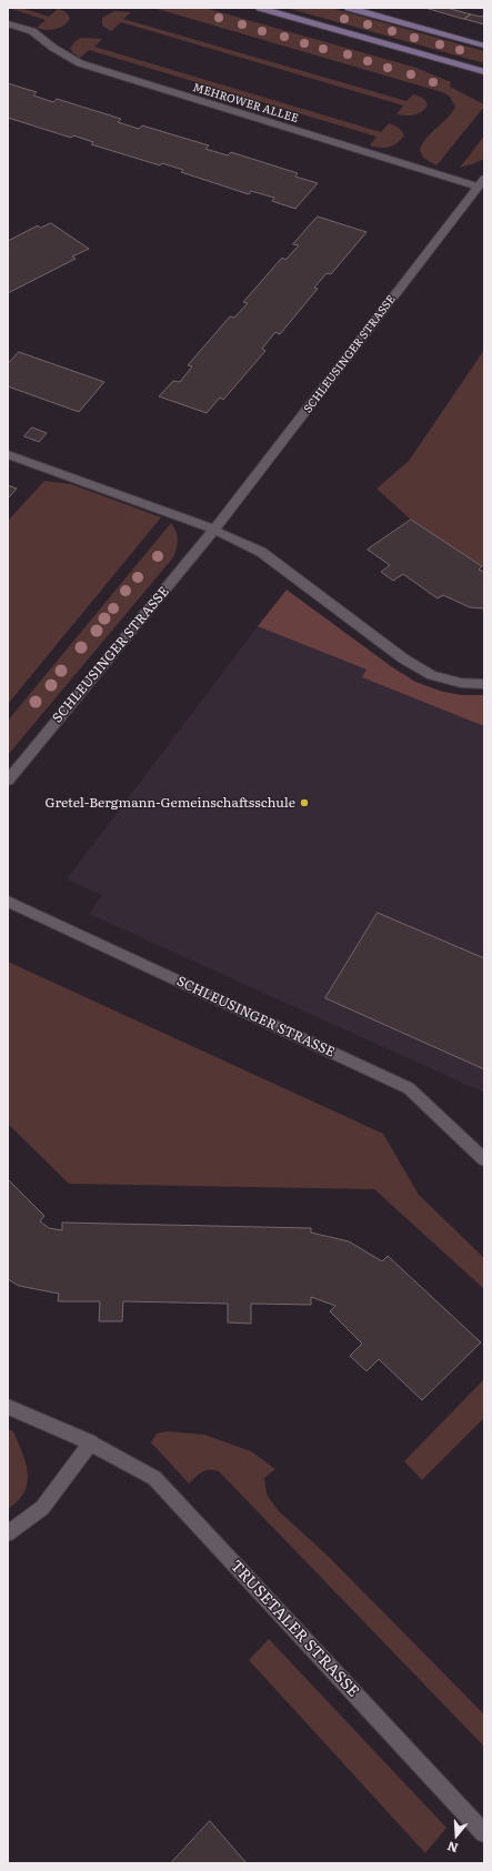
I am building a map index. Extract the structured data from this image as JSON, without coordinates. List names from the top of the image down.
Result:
{
  "streets": {
    "street": ["MEHROWER ALLEE", "SCHLEUSINGER STRASSE", "TRUSETALER STRASSE"]
  },
  "crossings": [
    ["MEHROWER ALLEE", "SCHLEUSINGER STRASSE"]
  ],
  "places": ["Gretel-Bergmann-Gemeinschaftsschule"],
  "north": "bottom"
}
